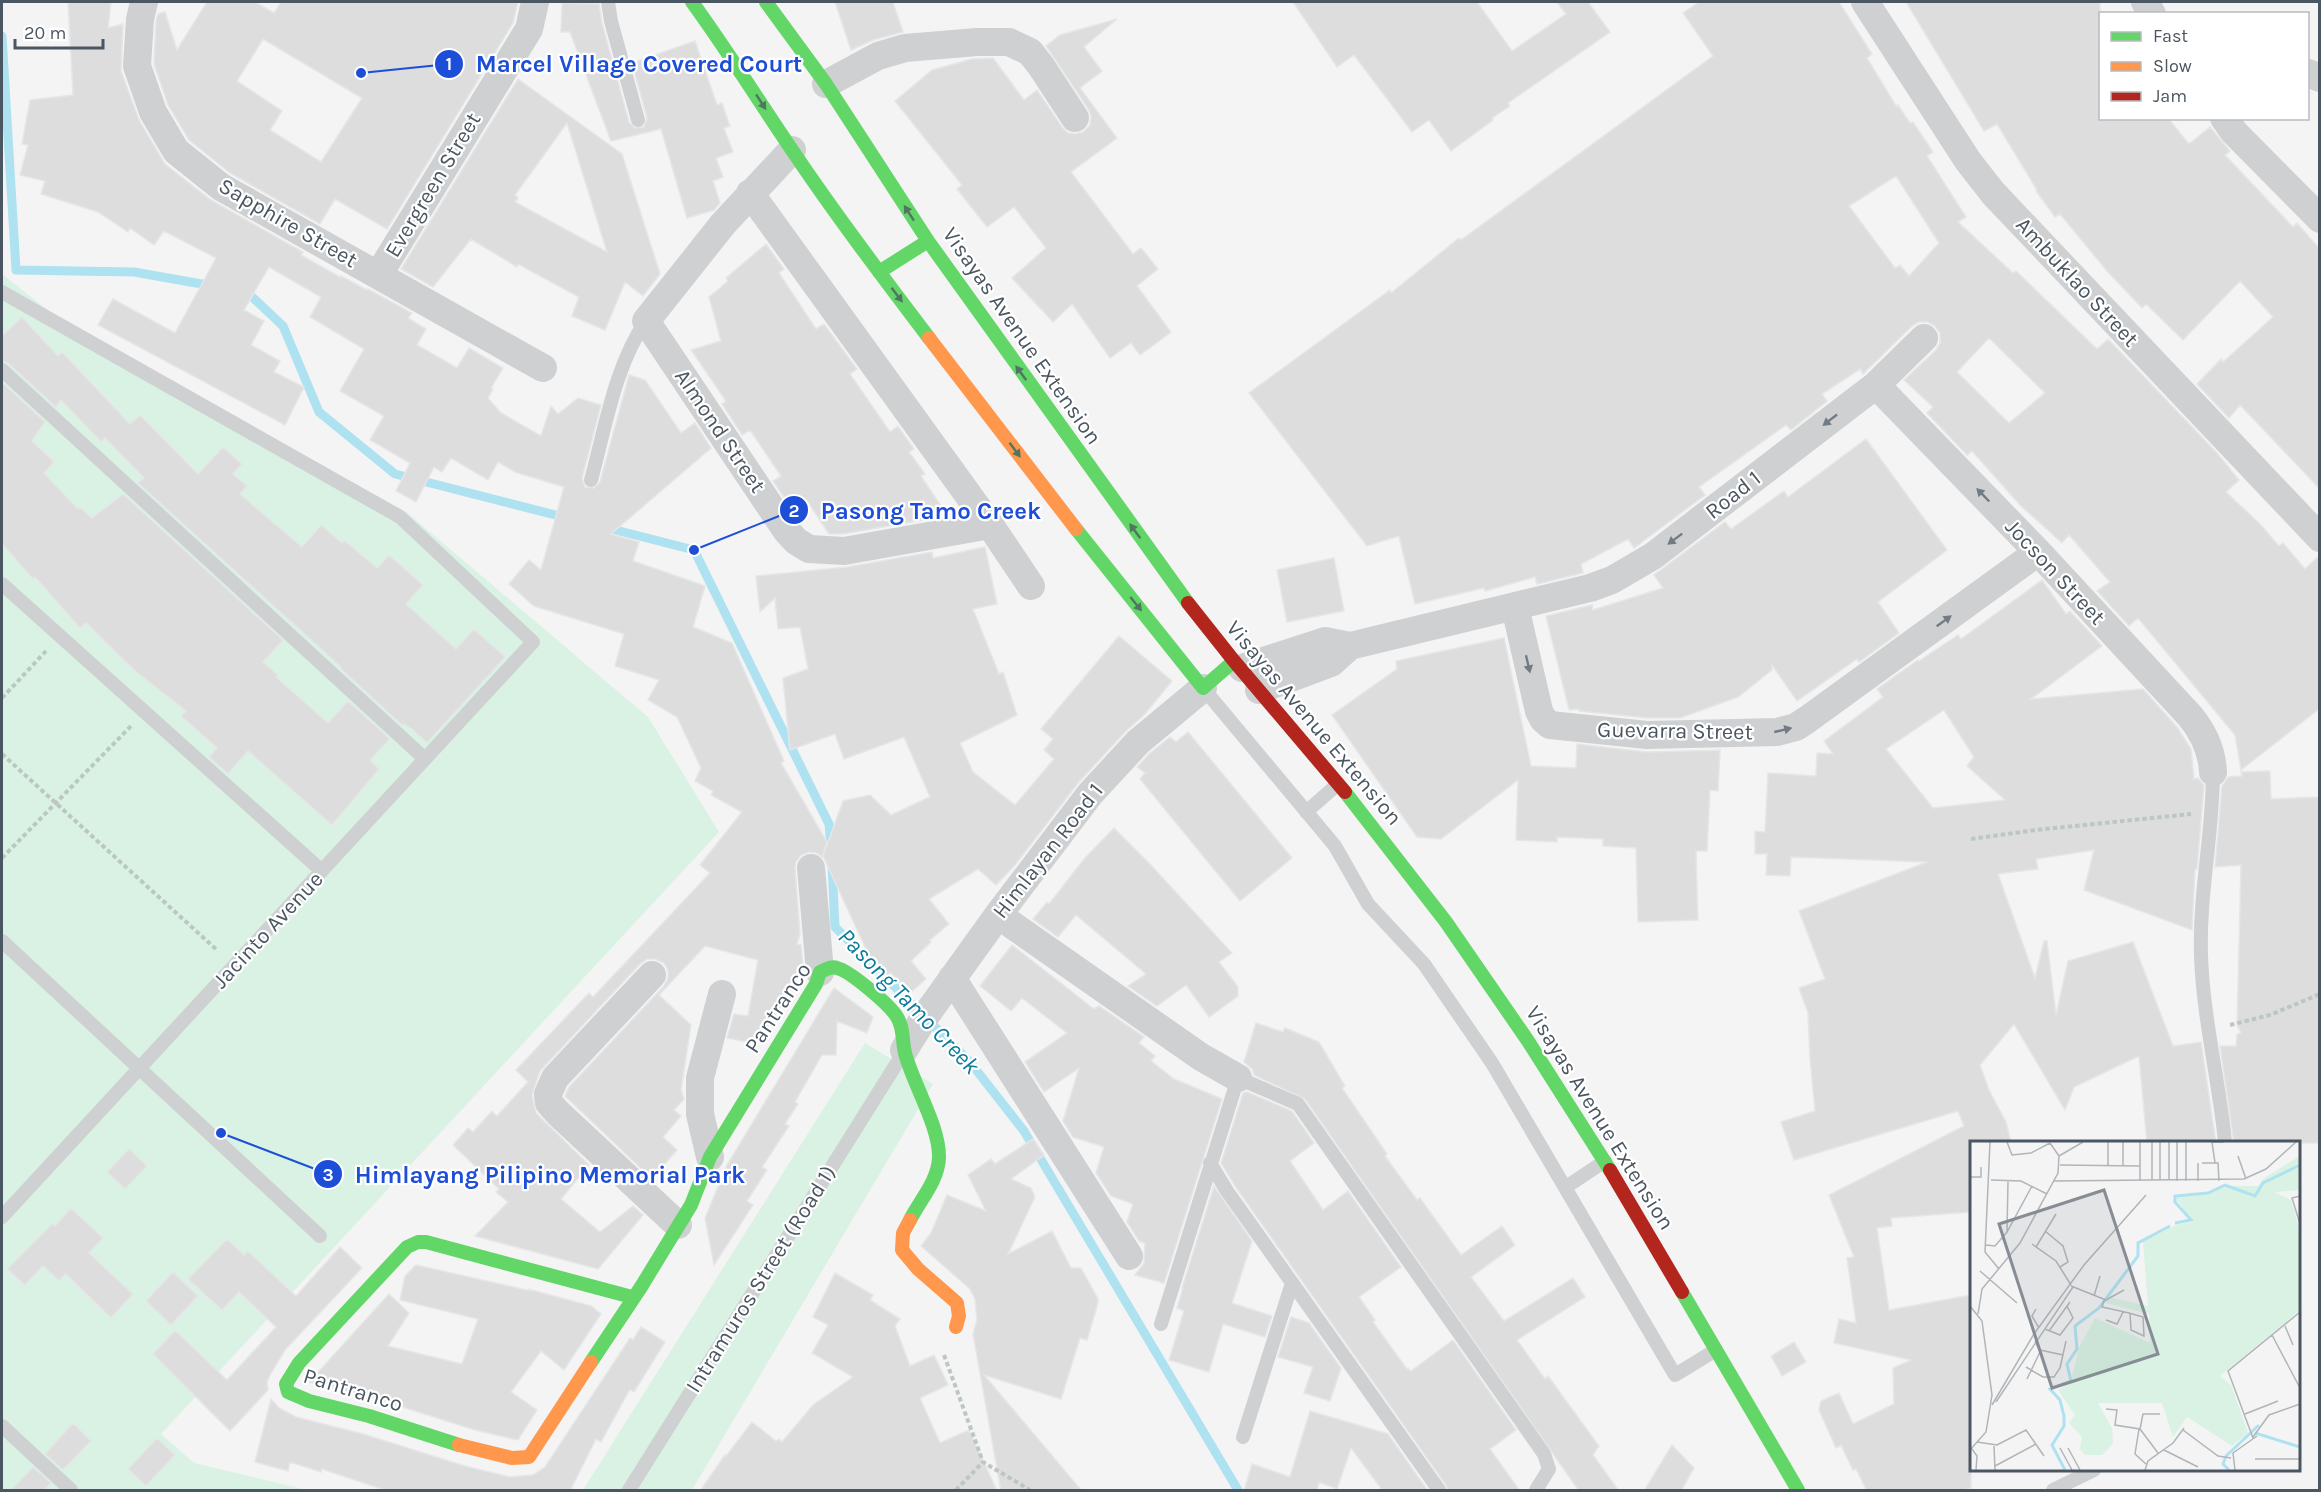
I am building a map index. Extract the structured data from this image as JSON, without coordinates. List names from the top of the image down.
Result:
{
  "streets": {
    "street": [
      "Evergreen Street",
      "Sapphire Street",
      "Ambuklao Street",
      "Visayas Avenue Extension",
      "Almond Street",
      "Road 1",
      "Jocson Street",
      "Guevarra Street",
      "Himlayan Road 1",
      "Pantranco"
    ],
    "lane": ["Jacinto Avenue", "Intramuros Street (Road 1)"]
  },
  "crossings": [
    ["Evergreen Street", "Sapphire Street"],
    ["Visayas Avenue Extension", "Himlayan Road 1"],
    ["Road 1", "Jocson Street"],
    ["Road 1", "Guevarra Street"],
    ["Jocson Street", "Guevarra Street"],
    ["Himlayan Road 1", "Pantranco"],
    ["Himlayan Road 1", "Intramuros Street (Road 1)"],
    ["Pantranco", "Intramuros Street (Road 1)"]
  ],
  "one_way": ["Road 1", "Jocson Street"],
  "water": ["Pasong Tamo Creek"],
  "places": ["Marcel Village Covered Court", "Pasong Tamo Creek", "Himlayang Pilipino Memorial Park"],
  "legend": ["Fast", "Slow", "Jam"],
  "scale_bar": "20 m"
}
